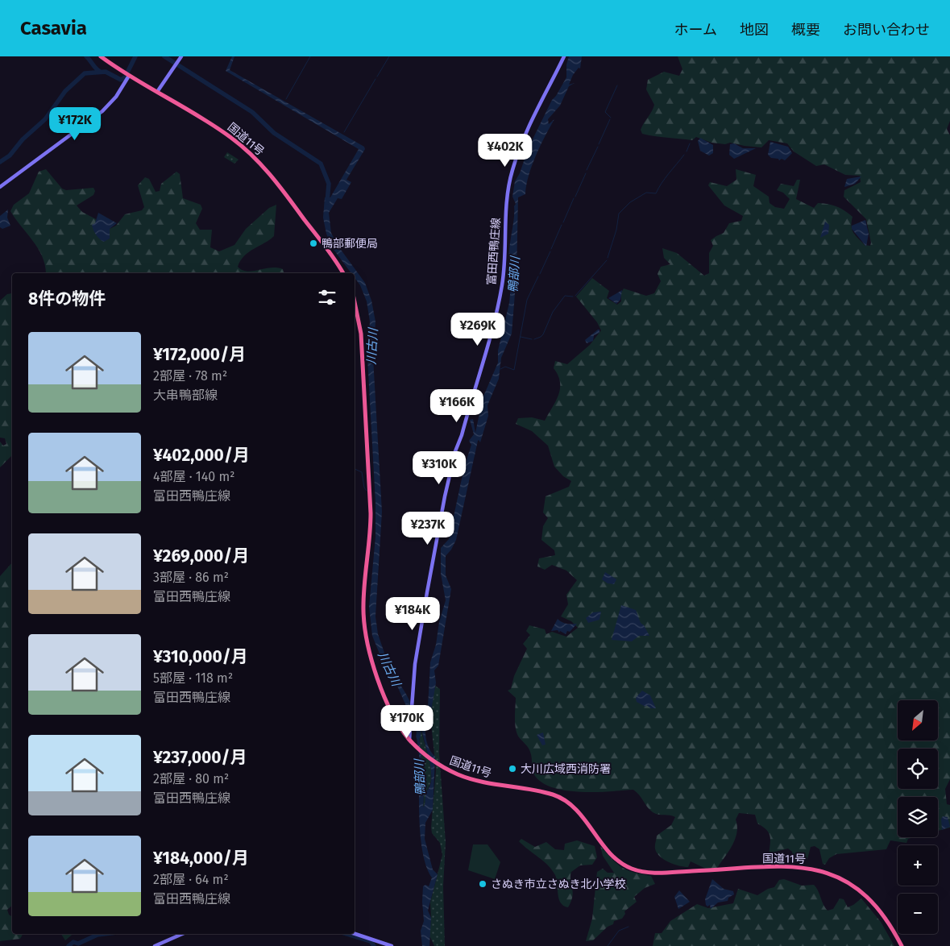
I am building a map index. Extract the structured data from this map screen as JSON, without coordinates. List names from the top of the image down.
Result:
{
  "streets": {
    "highway": ["国道11号"],
    "main road": ["富田西鴨庄線"]
  },
  "crossings": [
    ["国道11号", "富田西鴨庄線"]
  ],
  "water": ["鴨部川", "川古川"],
  "places": ["鴨部郵便局", "大川広域西消防署", "さぬき市立さぬき北小学校"],
  "north": "bottom left",
  "page": {
    "header": "Casavia",
    "nav": [
      "ホーム",
      "地図",
      "概要",
      "お問い合わせ"
    ],
    "price": [
      "¥172K",
      "¥402K",
      "¥269K",
      "¥166K",
      "¥310K",
      "¥237K",
      "¥184K",
      "¥170K"
    ],
    "heading": "8件の物件",
    "list": [
      {
        "name": "¥172,000/月",
        "note": "2部屋 · 78 m² · 大串鴨部線"
      },
      {
        "name": "¥402,000/月",
        "note": "4部屋 · 140 m² · 富田西鴨庄線"
      },
      {
        "name": "¥269,000/月",
        "note": "3部屋 · 86 m² · 富田西鴨庄線"
      },
      {
        "name": "¥310,000/月",
        "note": "5部屋 · 118 m² · 富田西鴨庄線"
      },
      {
        "name": "¥237,000/月",
        "note": "2部屋 · 80 m² · 富田西鴨庄線"
      },
      {
        "name": "¥184,000/月",
        "note": "2部屋 · 64 m² · 富田西鴨庄線"
      }
    ],
    "map_buttons": ["+", "−"]
  }
}
